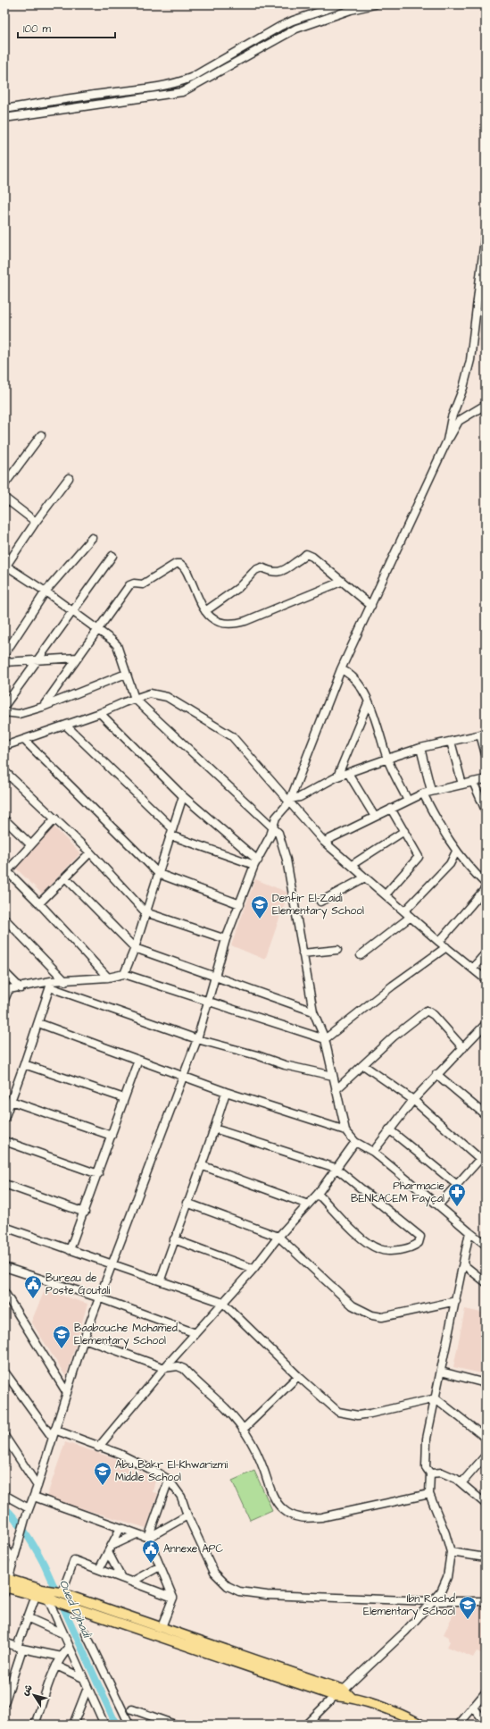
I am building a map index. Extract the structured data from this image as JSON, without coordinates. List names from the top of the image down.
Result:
{
  "water": ["Oued Djihadi"],
  "places": {
    "school or university": [
      "Denfir El-Zaidi Elementary School",
      "Baabouche Mohamed Elementary School",
      "Abu Bakr El-Khwarizmi Middle School",
      "Ibn Rochd Elementary School"
    ],
    "pharmacy": ["Pharmacie BENKACEM Fayçal"],
    "public building": ["Bureau de Poste Goutali", "Annexe APC"]
  },
  "scale_bar": "100 m",
  "north": "top left"
}
